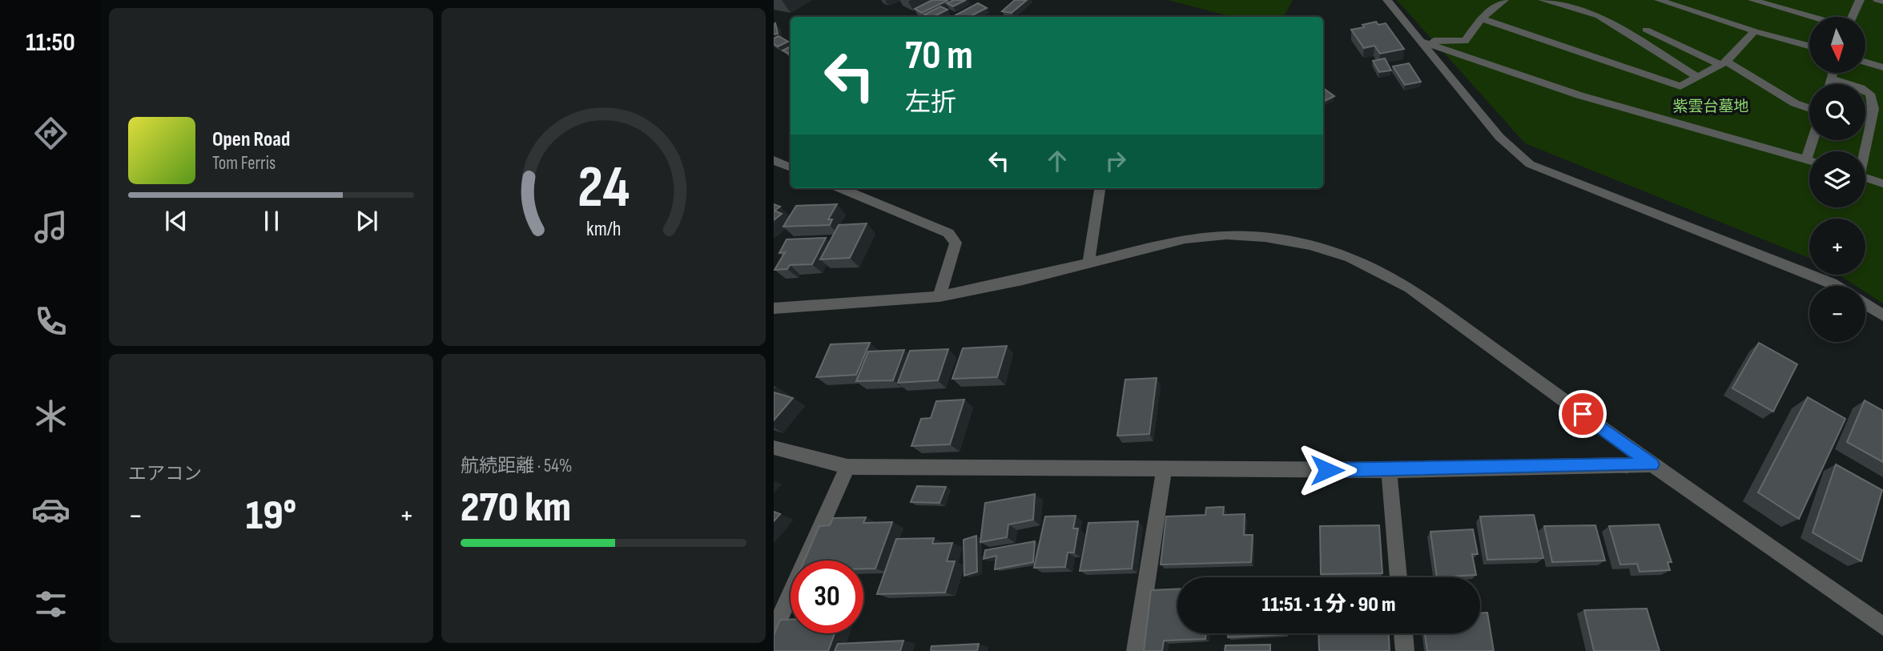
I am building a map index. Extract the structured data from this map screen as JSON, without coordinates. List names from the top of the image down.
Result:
{
  "parks": ["紫雲台墓地"],
  "north": "bottom",
  "page": {
    "tabs": "11:50",
    "map_buttons": ["+", "−"],
    "turn": ["70 m", "左折"],
    "song": ["Open Road", "Tom Ferris"],
    "tile": [
      "エアコン",
      ["航続距離 · 54%", "270 km"]
    ],
    "heat": ["−", "19°", "+"],
    "limit": "30",
    "trip": "11:51 · 1 分 · 90 m",
    "gauge": ["24", "km/h"]
  }
}
